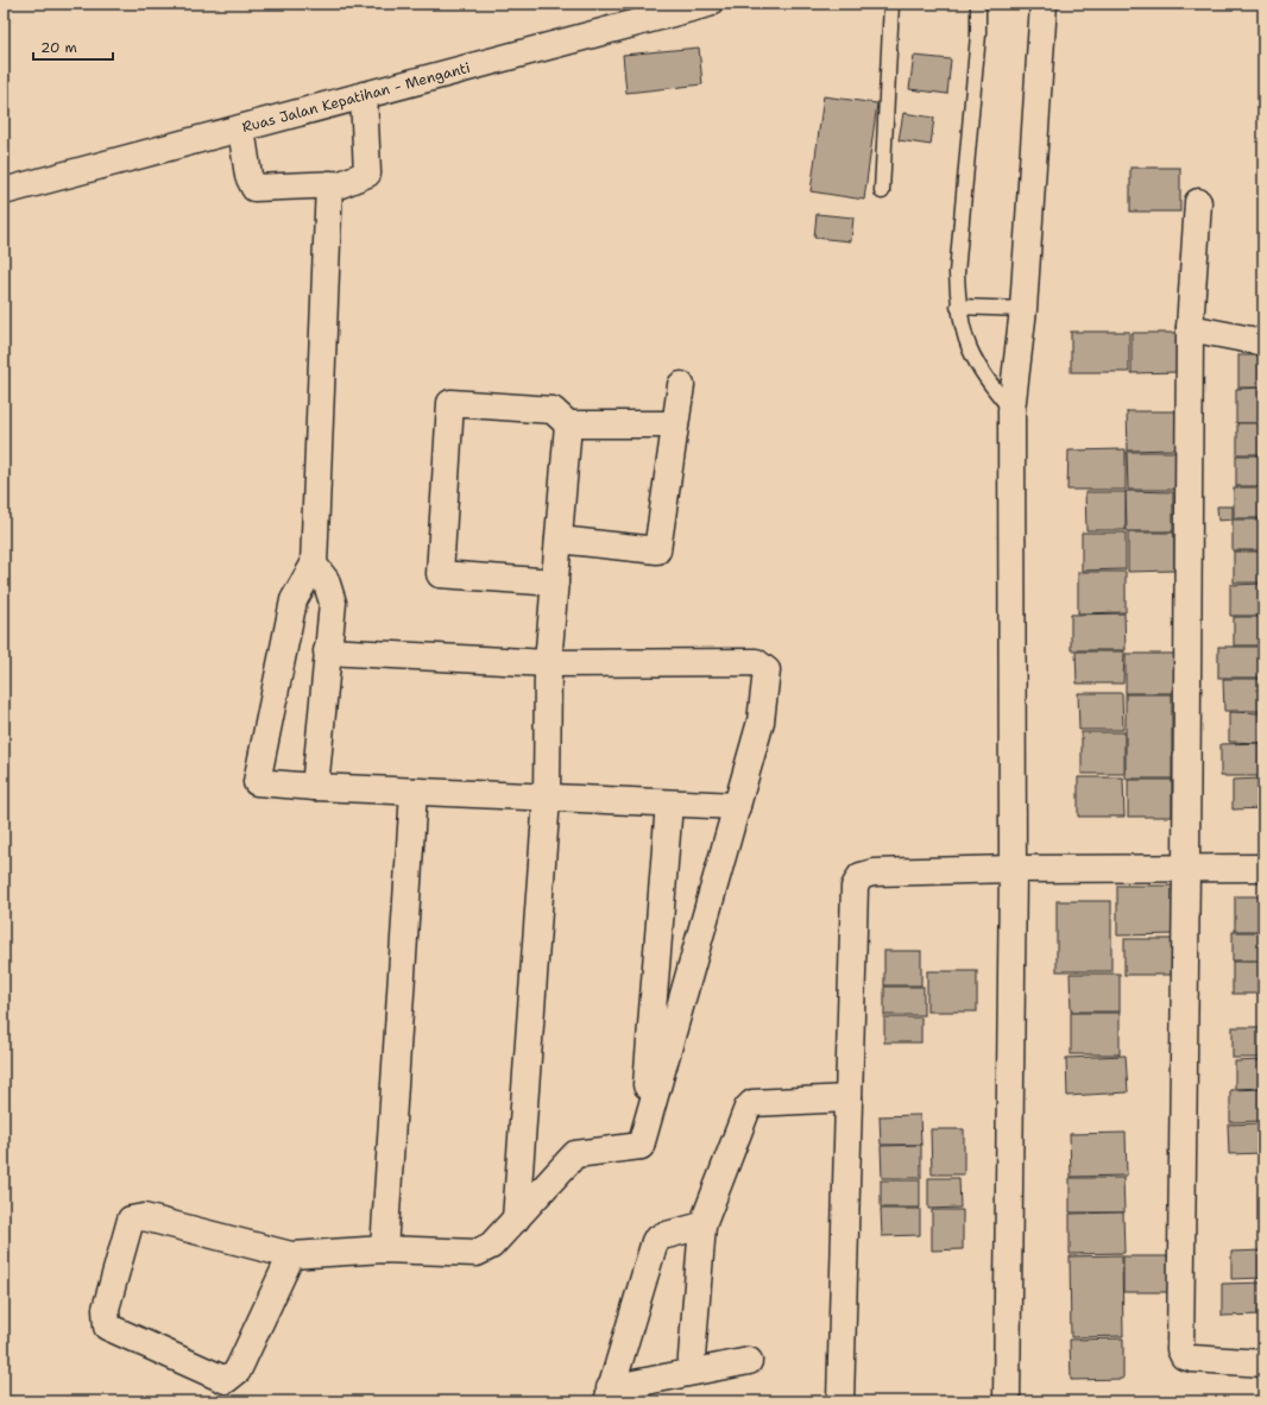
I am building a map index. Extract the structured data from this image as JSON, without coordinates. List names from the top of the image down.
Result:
{
  "streets": {
    "street": ["Ruas Jalan Kepatihan - Menganti"]
  },
  "scale_bar": "20 m"
}
